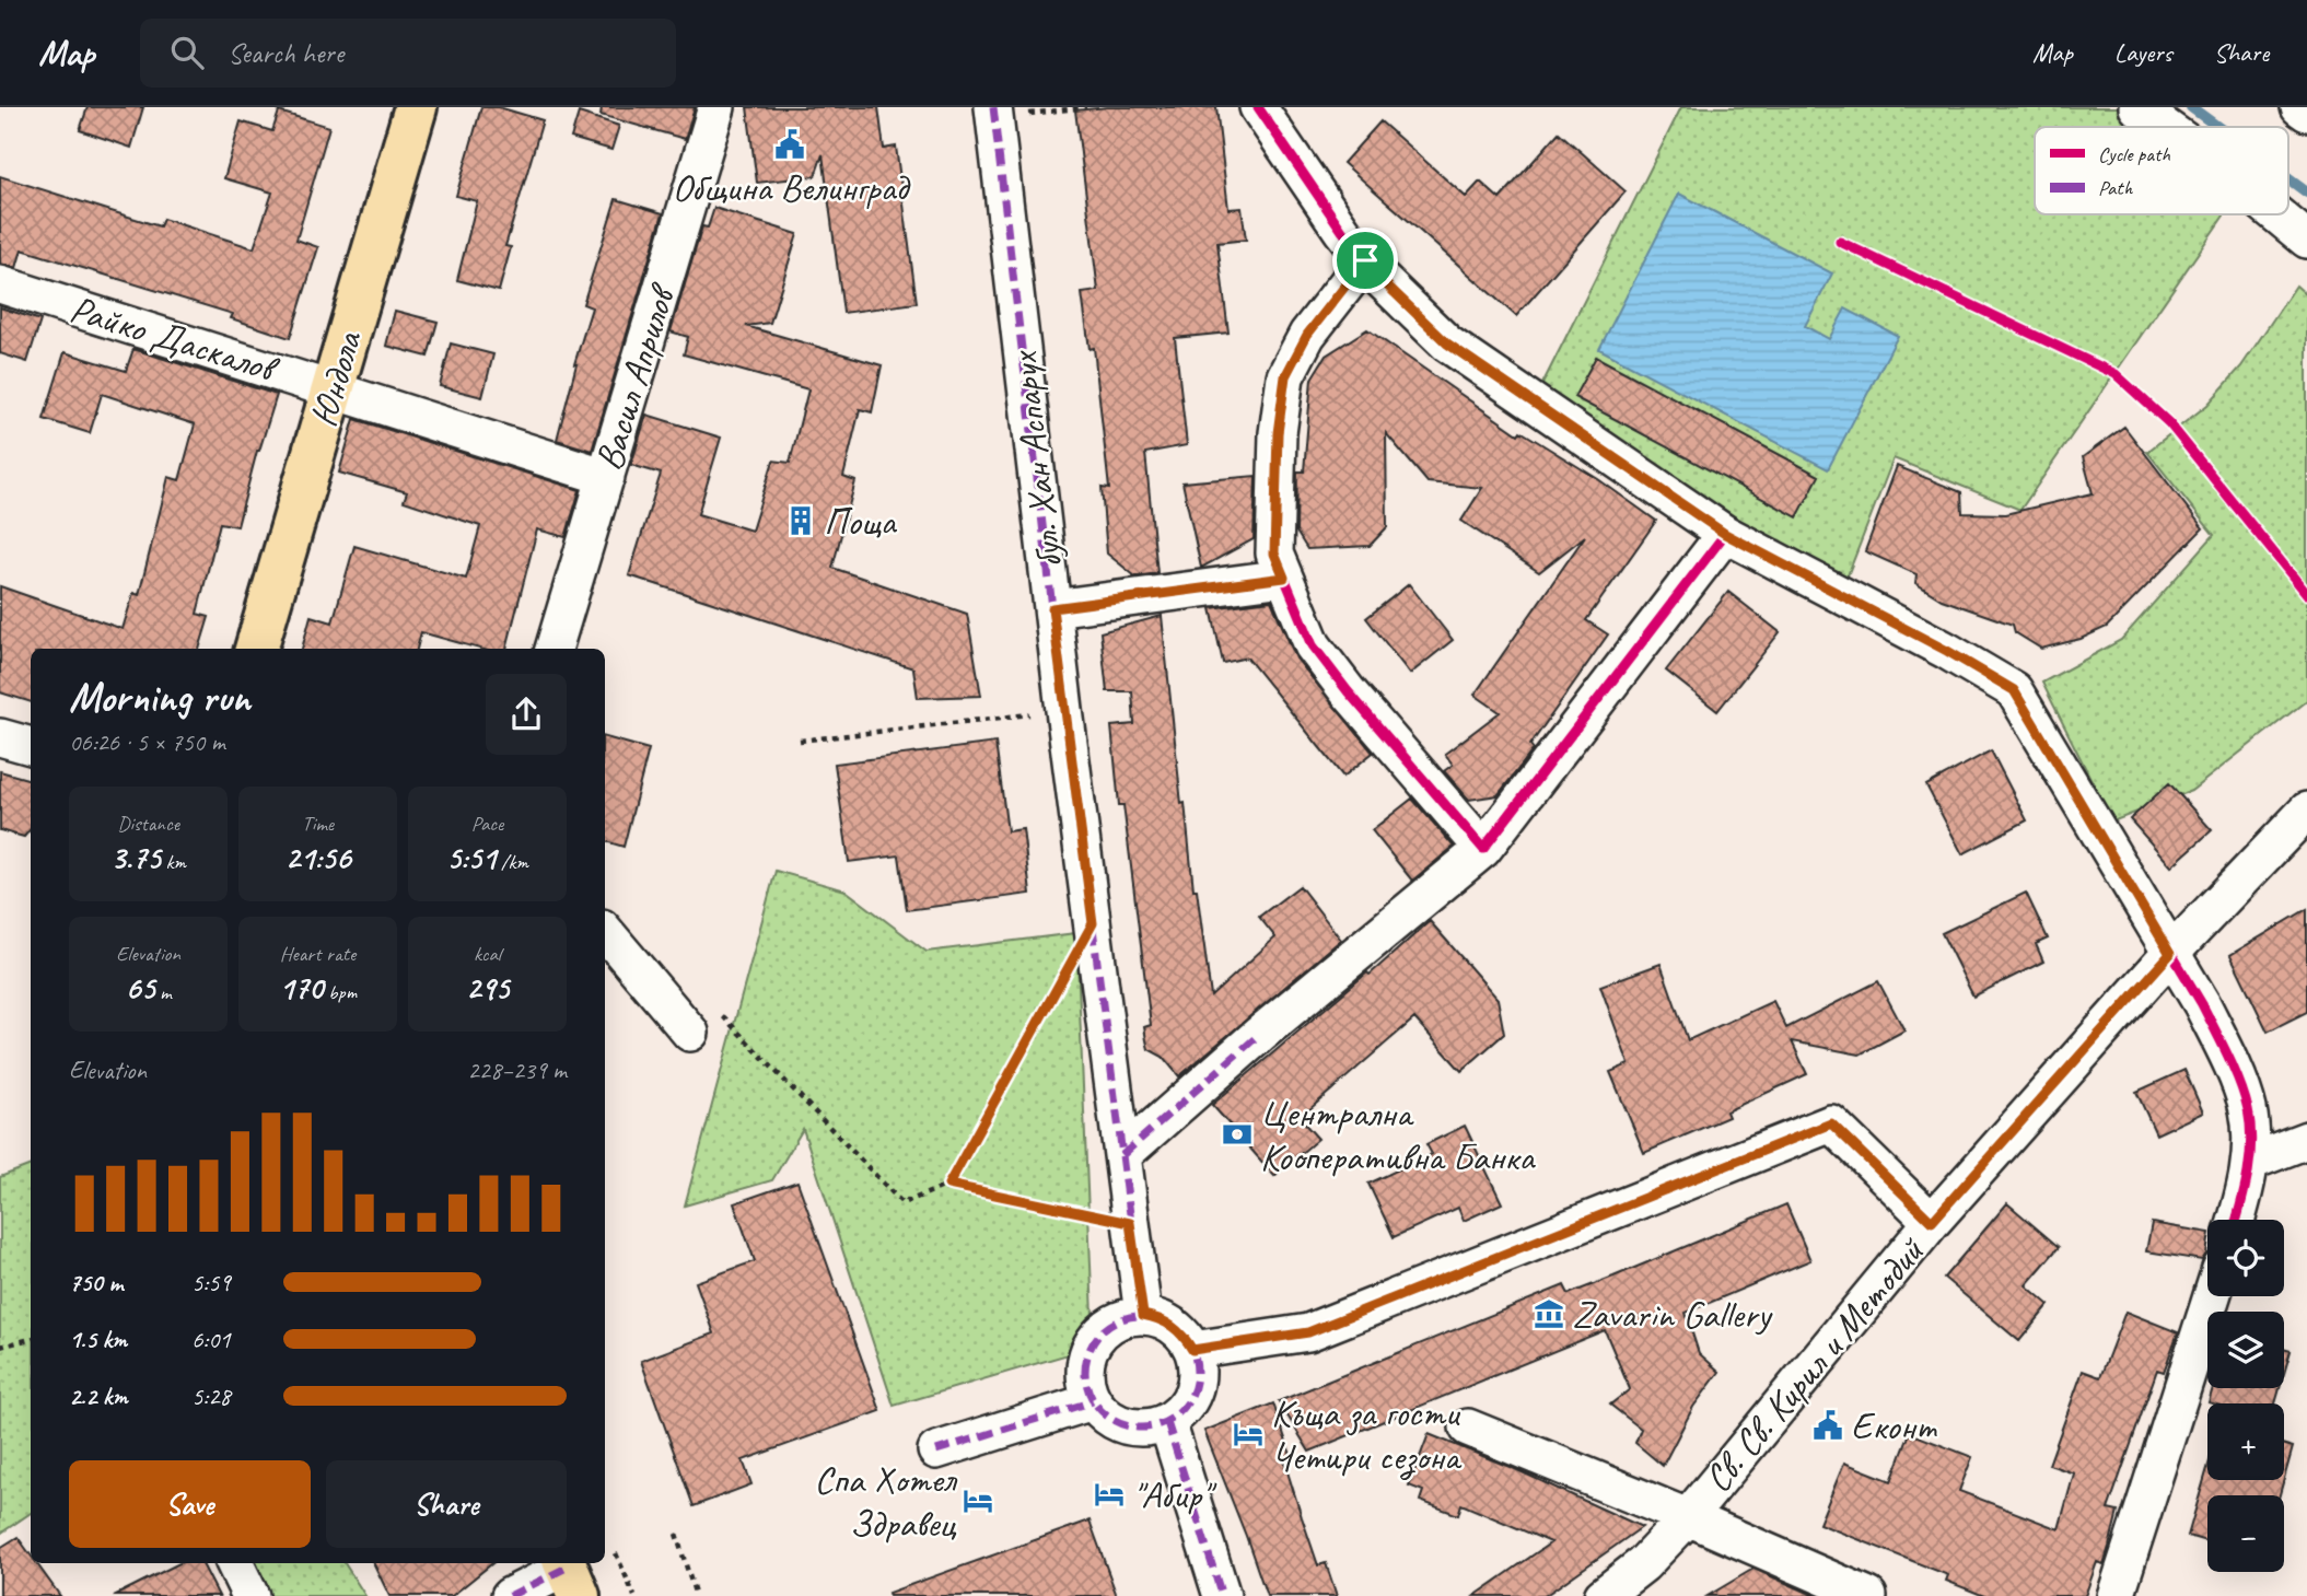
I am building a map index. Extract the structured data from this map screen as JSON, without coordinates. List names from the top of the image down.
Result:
{
  "streets": {
    "main road": ["Юндола"],
    "street": [
      "Райко Даскалов",
      "Васил Априлов",
      "бул. Хан Аспарух",
      "Св. Св. Кирил и Методий"
    ]
  },
  "crossings": [
    ["Райко Даскалов", "Юндола"],
    ["Райко Даскалов", "Васил Априлов"]
  ],
  "places": {
    "public building": ["Община Велинград", "Еконт"],
    "building": ["Поща"],
    "bank": ["Централна Кооперативна Банка"],
    "museum": ["Zavarin Gallery"],
    "hotel": ["Къща за гости Четири сезона", "\"Абир\"", "Спа Хотел Здравец"]
  },
  "legend": ["Cycle path", "Path"],
  "page": {
    "header": "Map",
    "search": "Search here",
    "nav": ["Map", "Layers", "Share"],
    "heading": ["Morning run", "06:26 · 5 × 750 m"],
    "stats": [
      ["Distance", "3.75 km"],
      ["Time", "21:56"],
      ["Pace", "5:51 /km"],
      ["Elevation", "65 m"],
      ["Heart rate", "170 bpm"],
      ["kcal", "295"]
    ],
    "chart": ["Elevation", "228–239 m"],
    "map_buttons": ["+", "−"],
    "list": [
      {
        "name": "750 m",
        "note": "5:59"
      },
      {
        "name": "1.5 km",
        "note": "6:01"
      },
      {
        "name": "2.2 km",
        "note": "5:28"
      }
    ],
    "buttons": ["Save", "Share"]
  }
}
